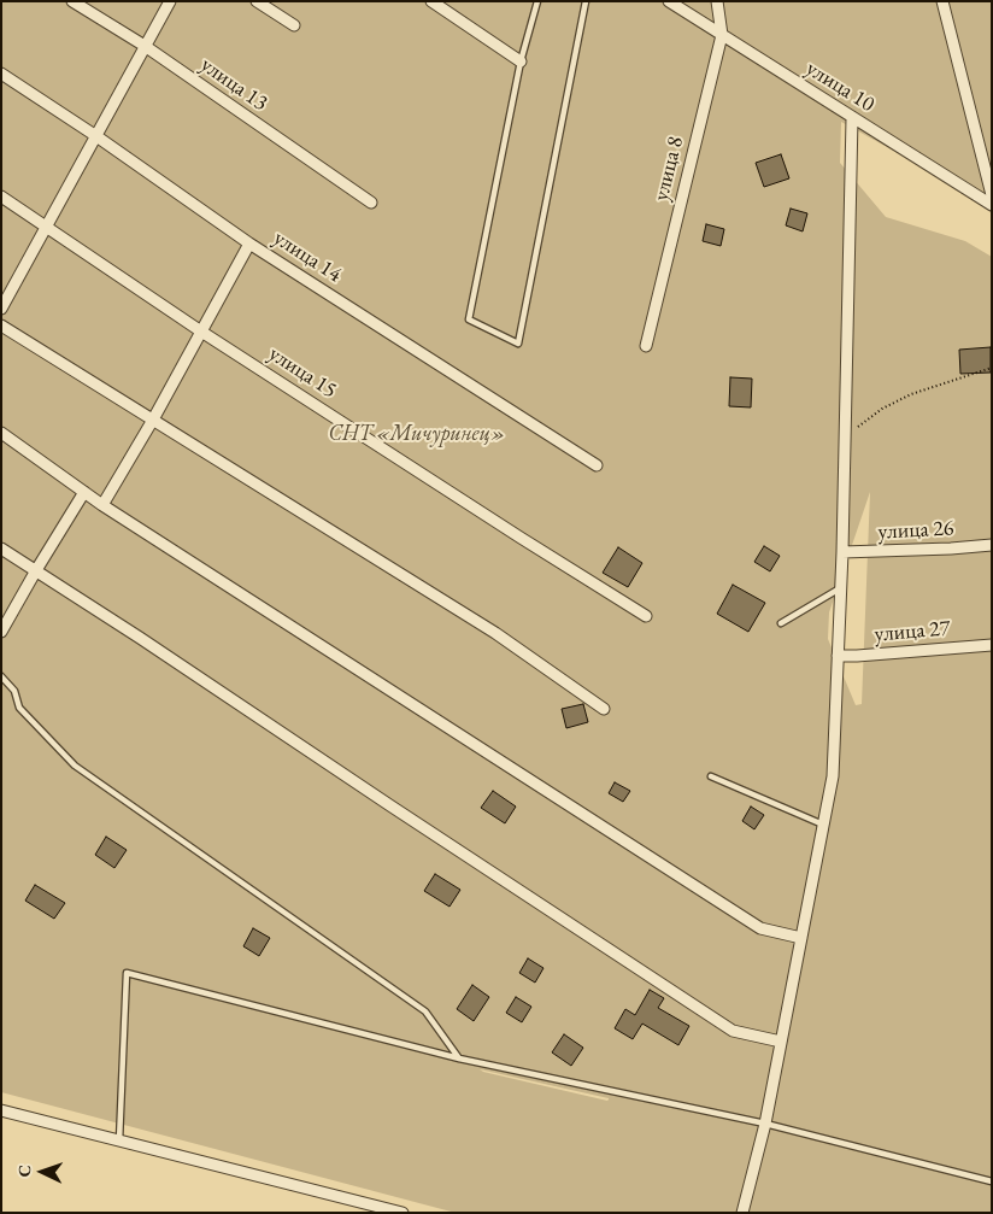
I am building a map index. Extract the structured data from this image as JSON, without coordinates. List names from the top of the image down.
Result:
{
  "streets": {
    "street": [
      "улица 13",
      "улица 10",
      "улица 8",
      "улица 14",
      "улица 15",
      "улица 26",
      "улица 27"
    ]
  },
  "crossings": [
    ["улица 10", "улица 8"]
  ],
  "parks": ["СНТ «Мичуринец»"],
  "north": "left"
}
